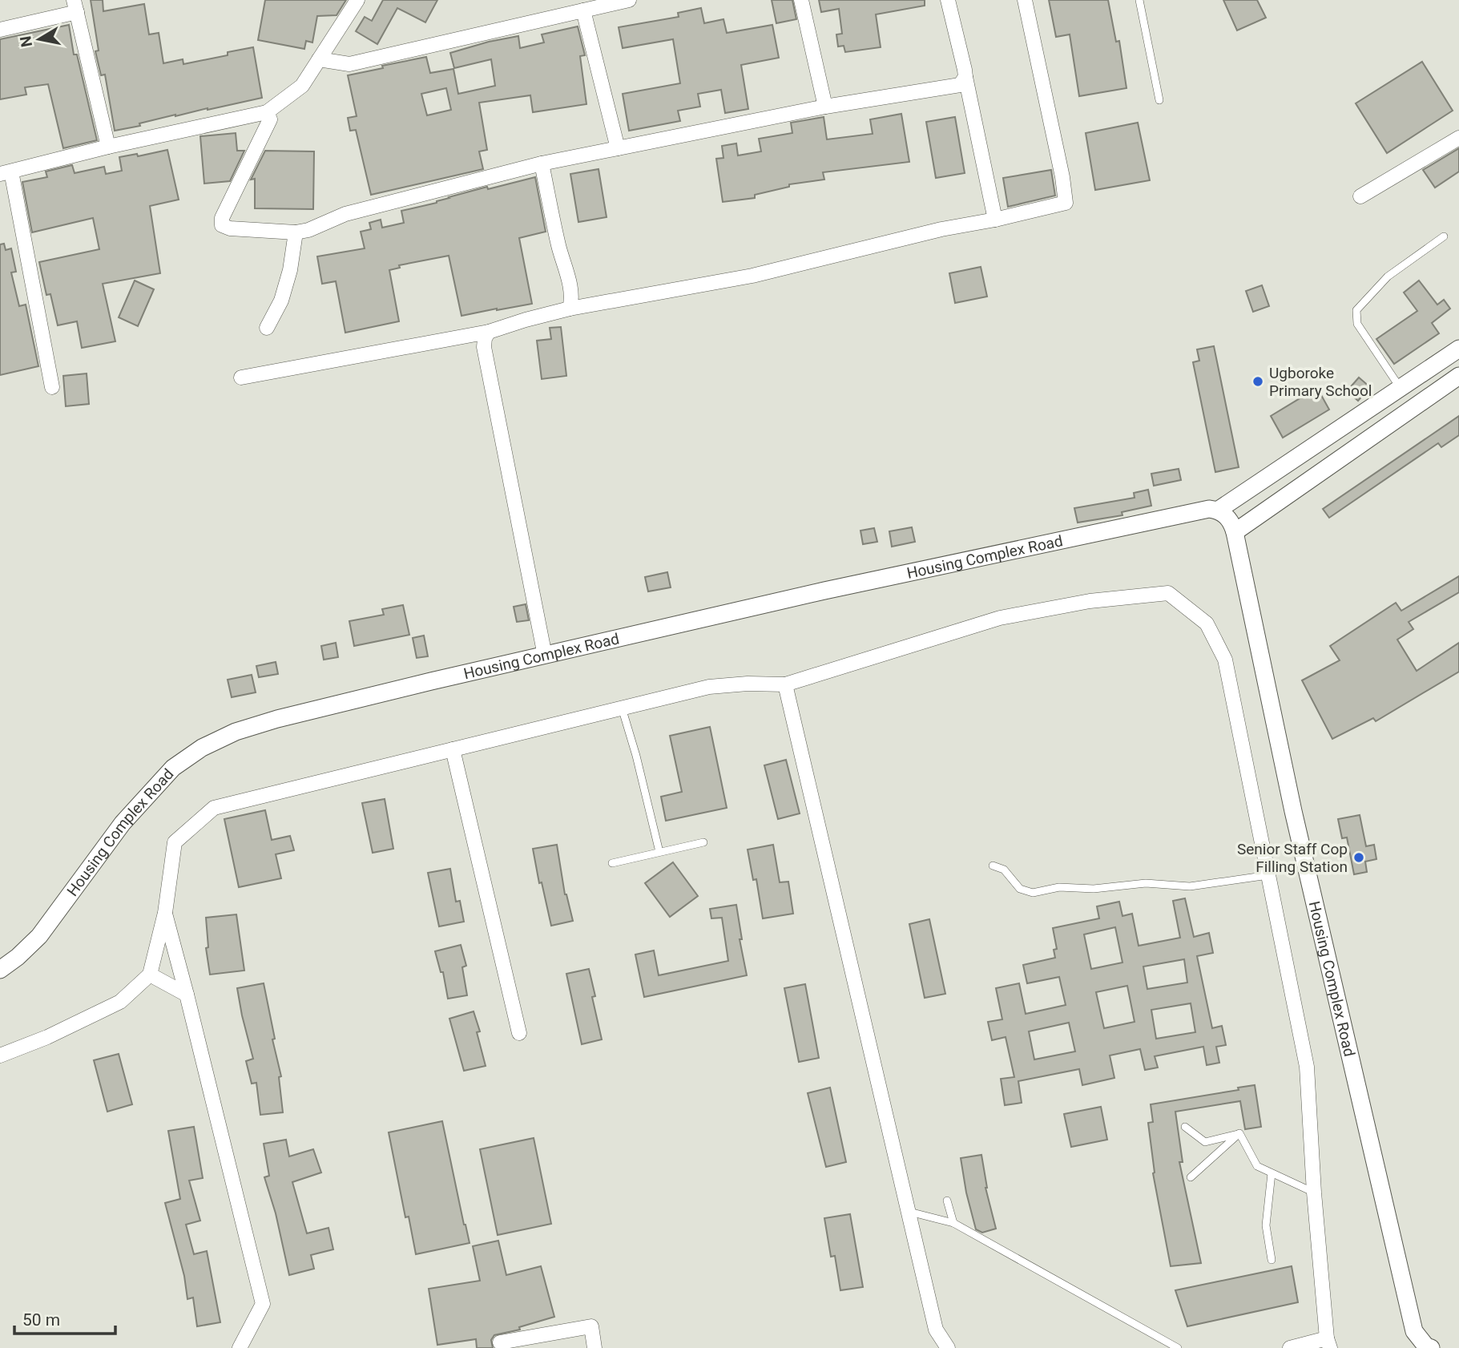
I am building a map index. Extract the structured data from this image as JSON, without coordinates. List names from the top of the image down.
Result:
{
  "streets": {
    "street": ["Housing Complex Road"]
  },
  "places": ["Ugboroke Primary School", "Senior Staff Cop Filling Station"],
  "scale_bar": "50 m",
  "north": "left"
}
